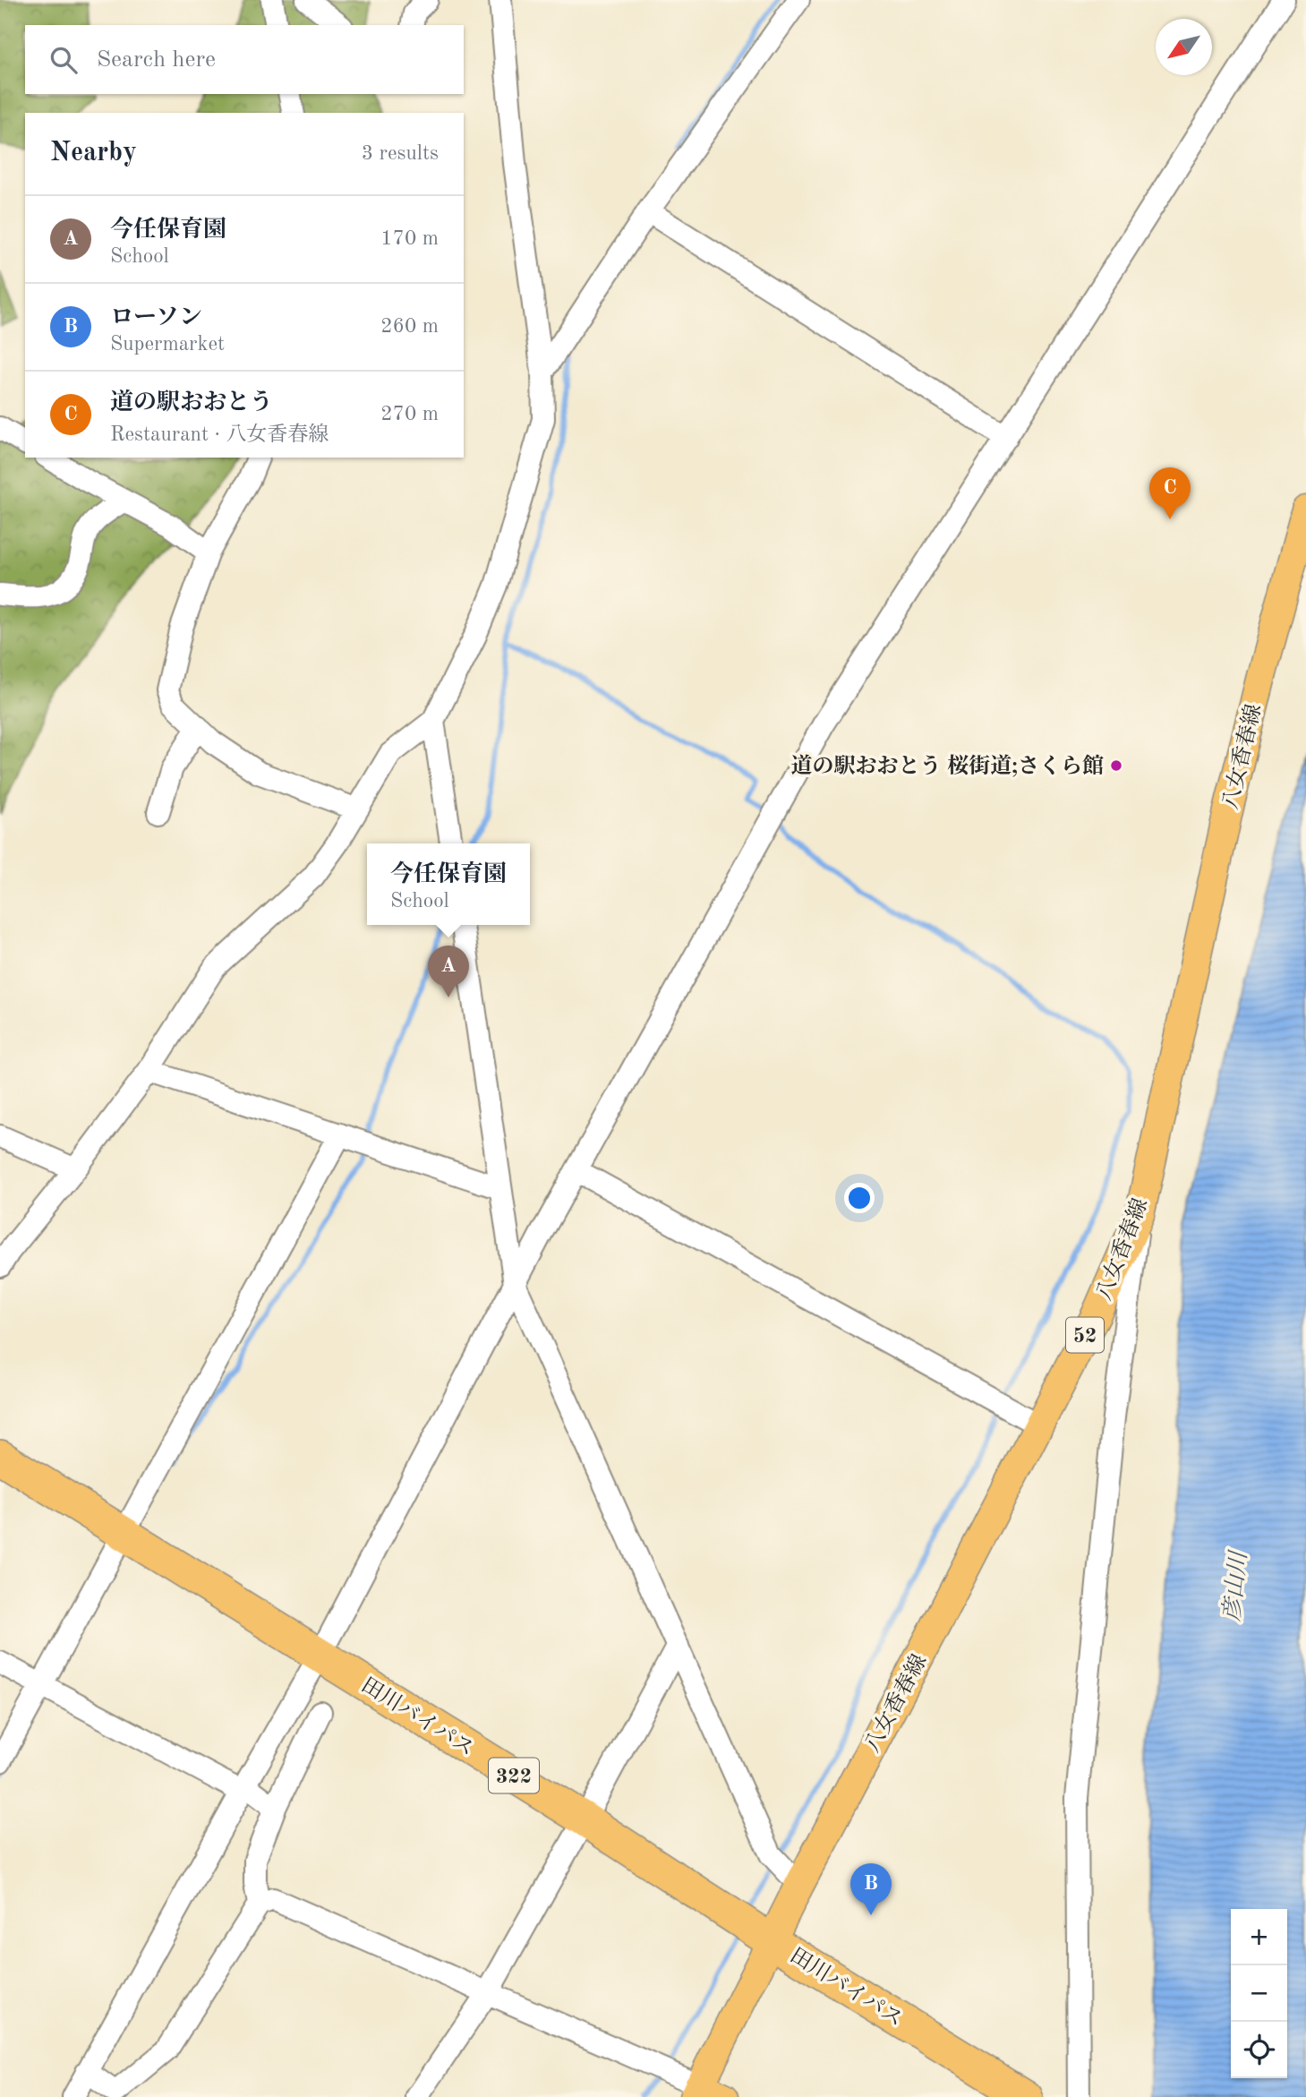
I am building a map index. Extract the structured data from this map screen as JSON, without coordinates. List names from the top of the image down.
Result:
{
  "streets": {
    "highway": ["田川バイパス", "322"],
    "main road": ["八女香春線", "52"]
  },
  "crossings": [
    ["八女香春線", "田川バイパス"]
  ],
  "water": ["彦山川"],
  "places": ["道の駅おおとう 桜街道;さくら館"],
  "north": "bottom left",
  "page": {
    "search": "Search here",
    "heading": ["Nearby", "3 results"],
    "list": [
      {
        "mark": "A",
        "name": "今任保育園",
        "note": "School",
        "value": "170 m"
      },
      {
        "mark": "B",
        "name": "ローソン",
        "note": "Supermarket",
        "value": "260 m"
      },
      {
        "mark": "C",
        "name": "道の駅おおとう",
        "note": "Restaurant · 八女香春線",
        "value": "270 m"
      }
    ],
    "pins": ["C", "A", "B"],
    "popup": ["今任保育園", "School"],
    "map_buttons": ["+", "−"]
  }
}
